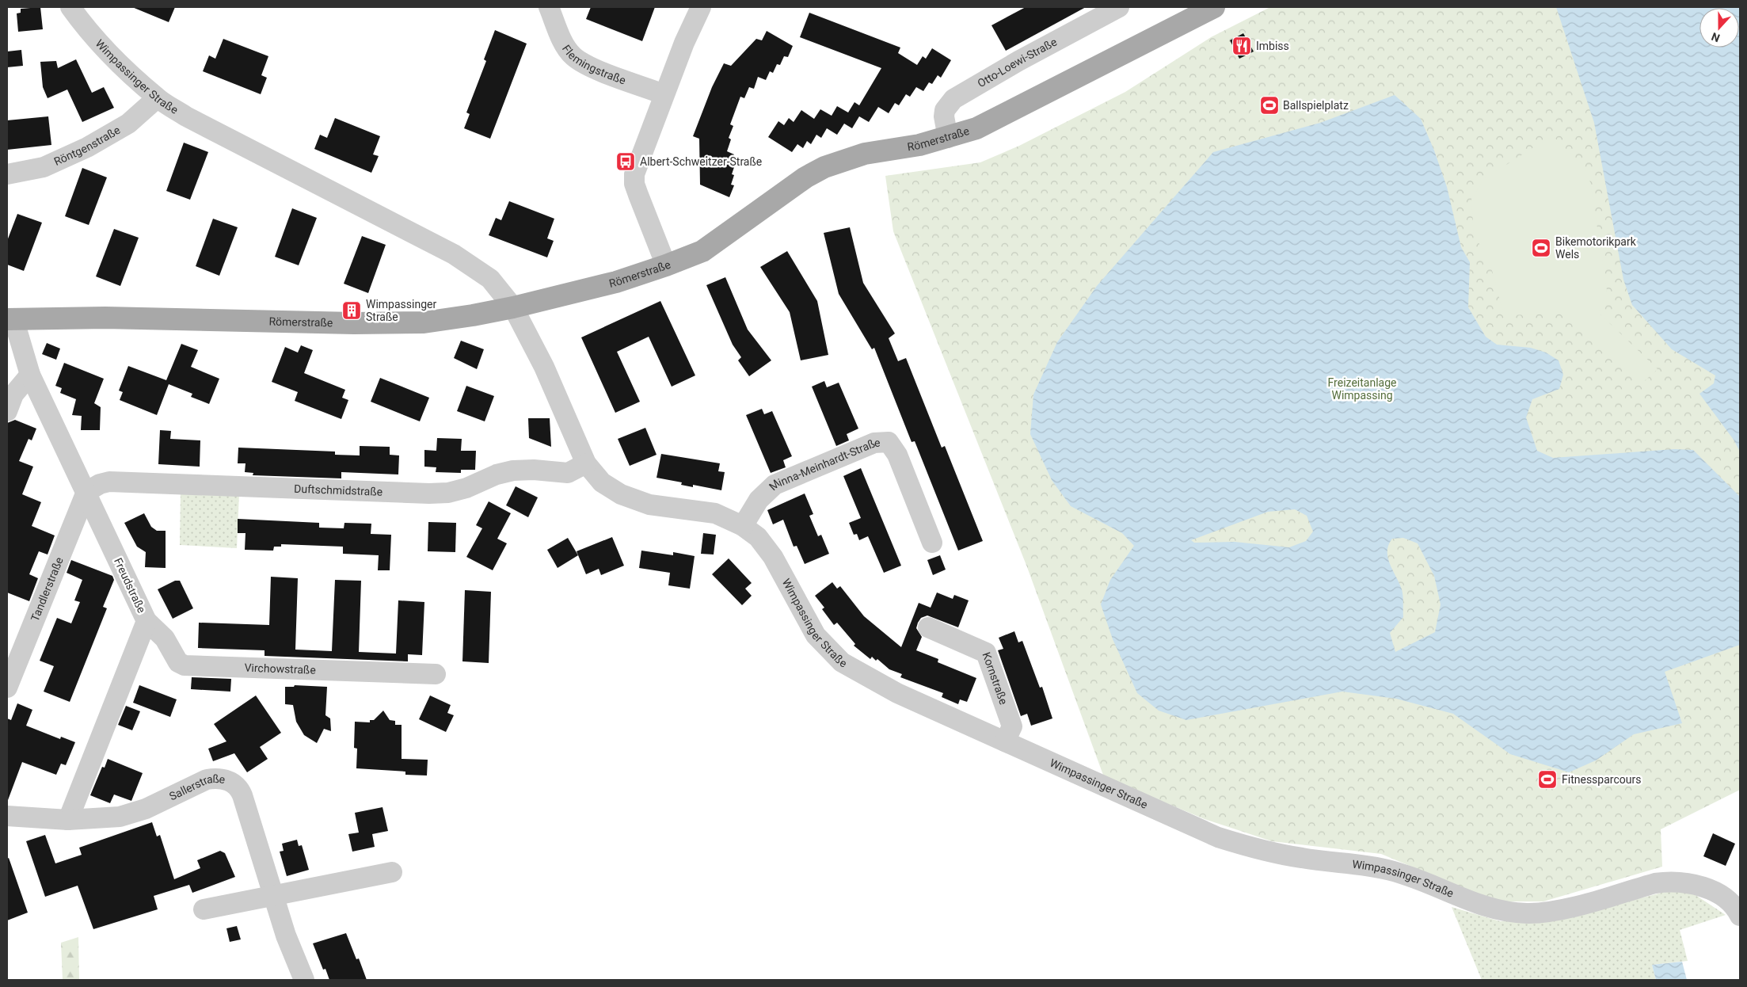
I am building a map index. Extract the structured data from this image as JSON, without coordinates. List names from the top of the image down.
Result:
{
  "streets": {
    "main road": ["Römerstraße"],
    "street": [
      "Flemingstraße",
      "Otto-Loewi-Straße",
      "Wimpassinger Straße",
      "Röntgenstraße",
      "Minna-Meinhardt-Straße",
      "Duftschmidstraße",
      "Freudstraße",
      "Tandlerstraße",
      "Virchowstraße",
      "Kornstraße",
      "Sallerstraße"
    ]
  },
  "crossings": [
    ["Otto-Loewi-Straße", "Römerstraße"],
    ["Wimpassinger Straße", "Römerstraße"],
    ["Wimpassinger Straße", "Röntgenstraße"],
    ["Wimpassinger Straße", "Minna-Meinhardt-Straße"],
    ["Wimpassinger Straße", "Duftschmidstraße"],
    ["Wimpassinger Straße", "Kornstraße"],
    ["Römerstraße", "Freudstraße"],
    ["Duftschmidstraße", "Freudstraße"],
    ["Duftschmidstraße", "Tandlerstraße"],
    ["Freudstraße", "Tandlerstraße"],
    ["Freudstraße", "Virchowstraße"],
    ["Freudstraße", "Sallerstraße"]
  ],
  "parks": ["Freizeitanlage Wimpassing"],
  "places": {
    "restaurant": ["Imbiss"],
    "sports": ["Ballspielplatz", "Bikemotorikpark Wels", "Fitnessparcours"],
    "bus stop": ["Albert-Schweitzer-Straße"],
    "building": ["Wimpassinger Straße"]
  },
  "north": "bottom"
}
